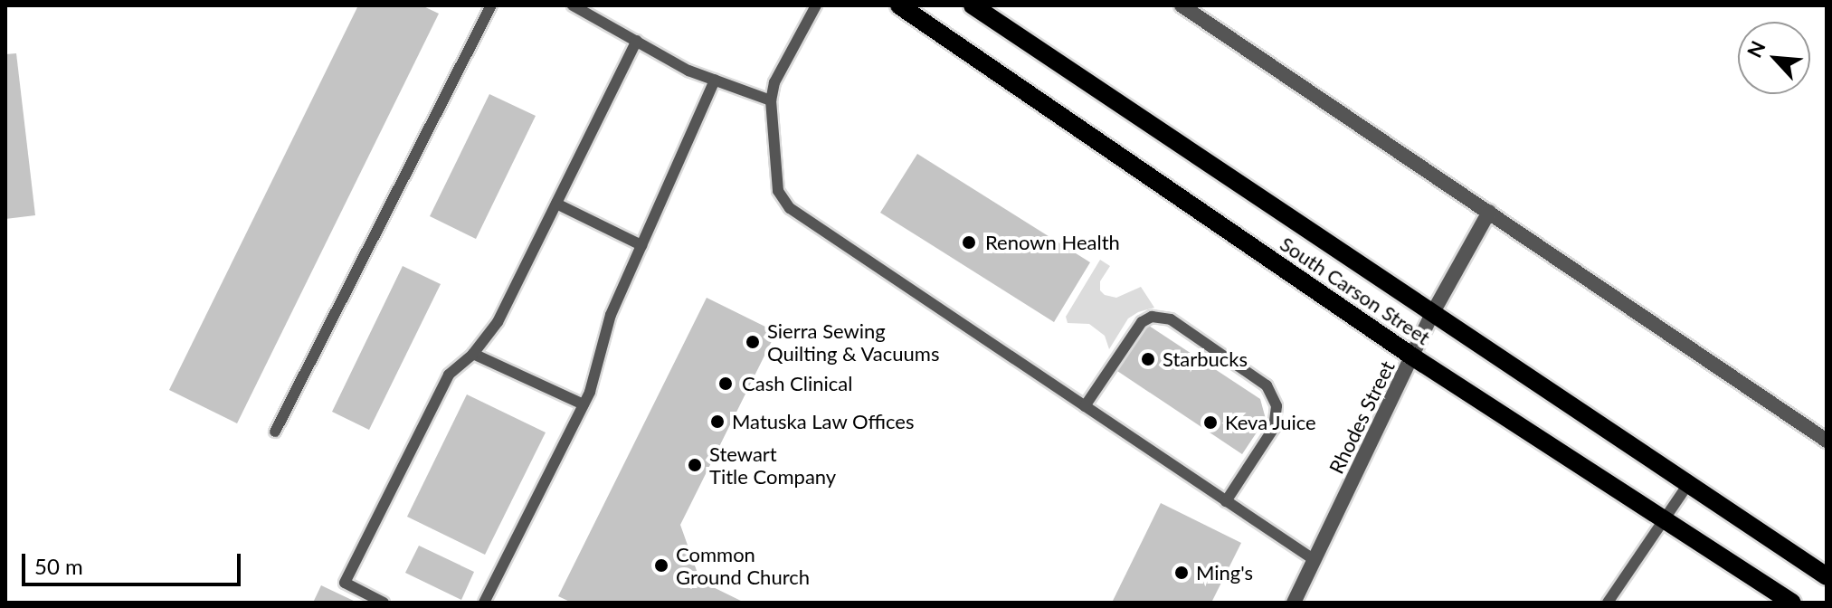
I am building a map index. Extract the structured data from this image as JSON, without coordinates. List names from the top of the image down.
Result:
{
  "streets": {
    "main road": ["South Carson Street"],
    "street": ["Rhodes Street"]
  },
  "crossings": [
    ["South Carson Street", "Rhodes Street"]
  ],
  "places": [
    "Renown Health",
    "Sierra Sewing Quilting & Vacuums",
    "Starbucks",
    "Cash Clinical",
    "Matuska Law Offices",
    "Keva Juice",
    "Stewart Title Company",
    "Common Ground Church",
    "Ming's"
  ],
  "scale_bar": "50 m",
  "north": "top left"
}
